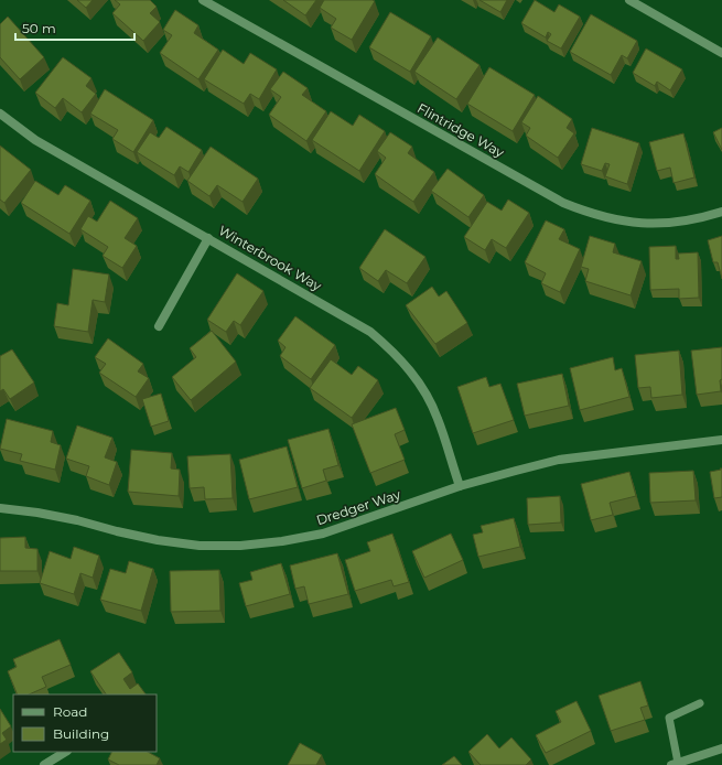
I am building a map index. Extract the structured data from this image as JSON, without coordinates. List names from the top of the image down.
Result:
{
  "streets": {
    "street": ["Flintridge Way", "Winterbrook Way", "Dredger Way"]
  },
  "crossings": [
    ["Winterbrook Way", "Dredger Way"]
  ],
  "legend": ["Road", "Building"],
  "scale_bar": "50 m"
}
